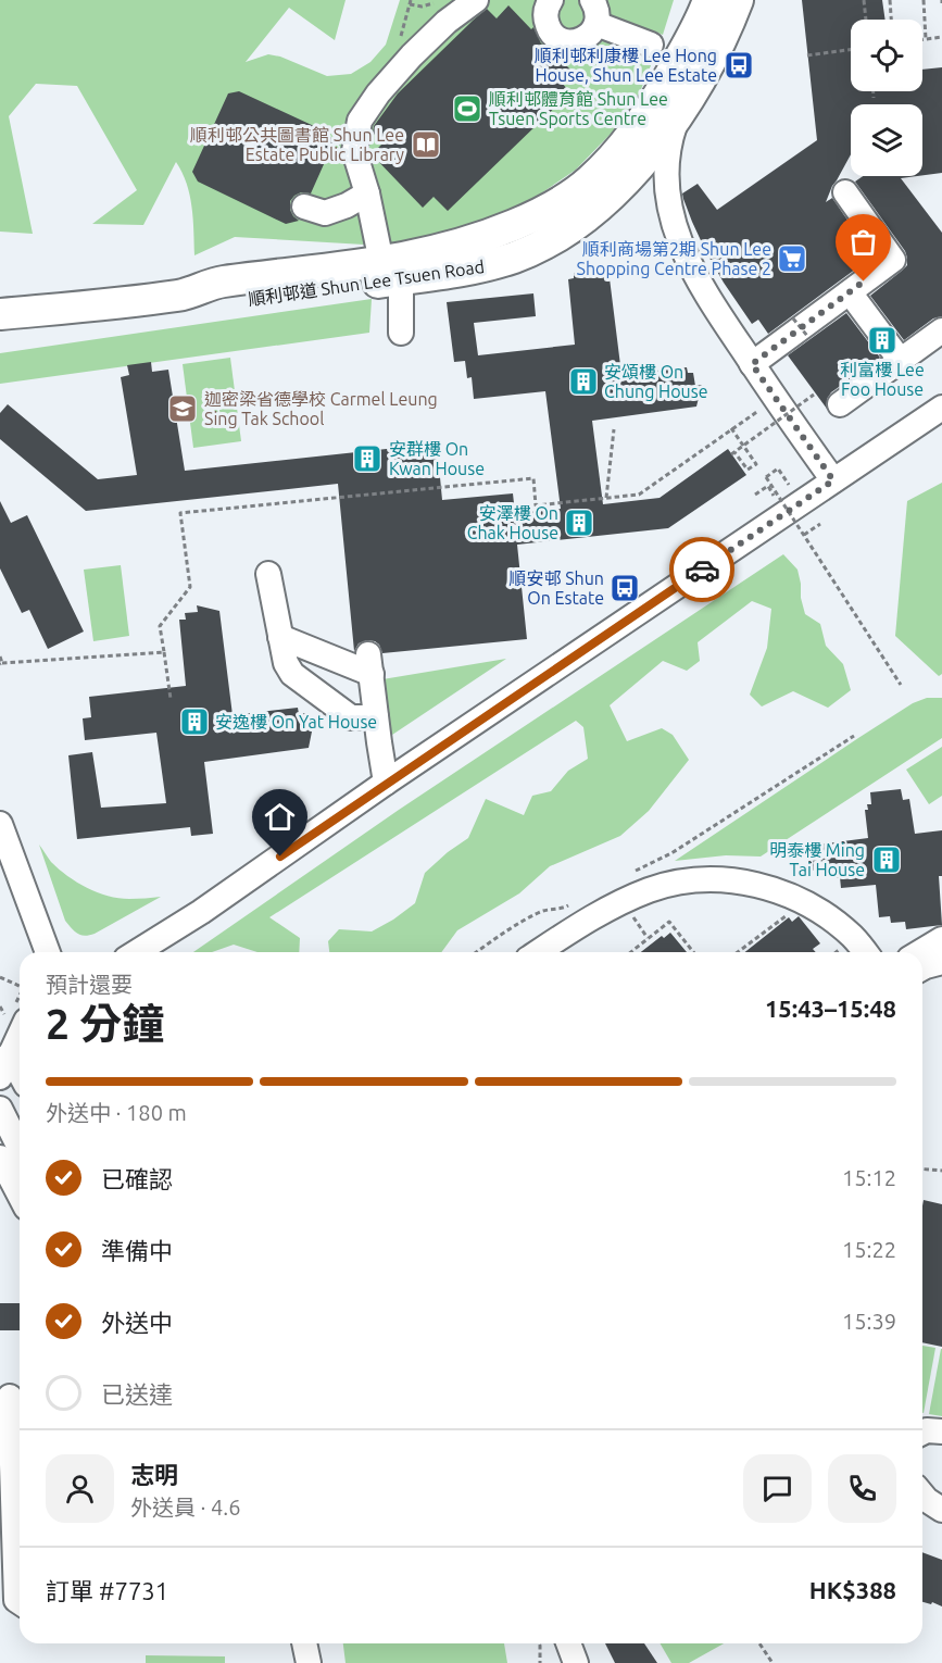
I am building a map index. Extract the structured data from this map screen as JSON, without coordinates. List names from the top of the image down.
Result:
{
  "streets": {
    "main road": ["順利邨道 Shun Lee Tsuen Road"]
  },
  "places": {
    "bus stop": ["順利邨利康樓 Lee Hong House, Shun Lee Estate", "順安邨 Shun On Estate"],
    "sports": ["順利邨體育館 Shun Lee Tsuen Sports Centre"],
    "library": ["順利邨公共圖書館 Shun Lee Estate Public Library"],
    "supermarket": ["順利商場第2期 Shun Lee Shopping Centre Phase 2"],
    "building": [
      "利富樓 Lee Foo House",
      "安頌樓 On Chung House",
      "安群樓 On Kwan House",
      "安澤樓 On Chak House",
      "安逸樓 On Yat House",
      "明泰樓 Ming Tai House"
    ],
    "school or university": ["迦密梁省德學校 Carmel Leung Sing Tak School"]
  },
  "page": {
    "heading": ["2 分鐘", "預計還要", "15:43–15:48"],
    "panel": [
      "志明",
      "外送員 · 4.6",
      "訂單 #7731",
      "HK$388"
    ],
    "bar": "外送中 · 180 m",
    "list": [
      ["已確認", "15:12"],
      ["準備中", "15:22"],
      ["外送中", "15:39"],
      "已送達"
    ]
  }
}
